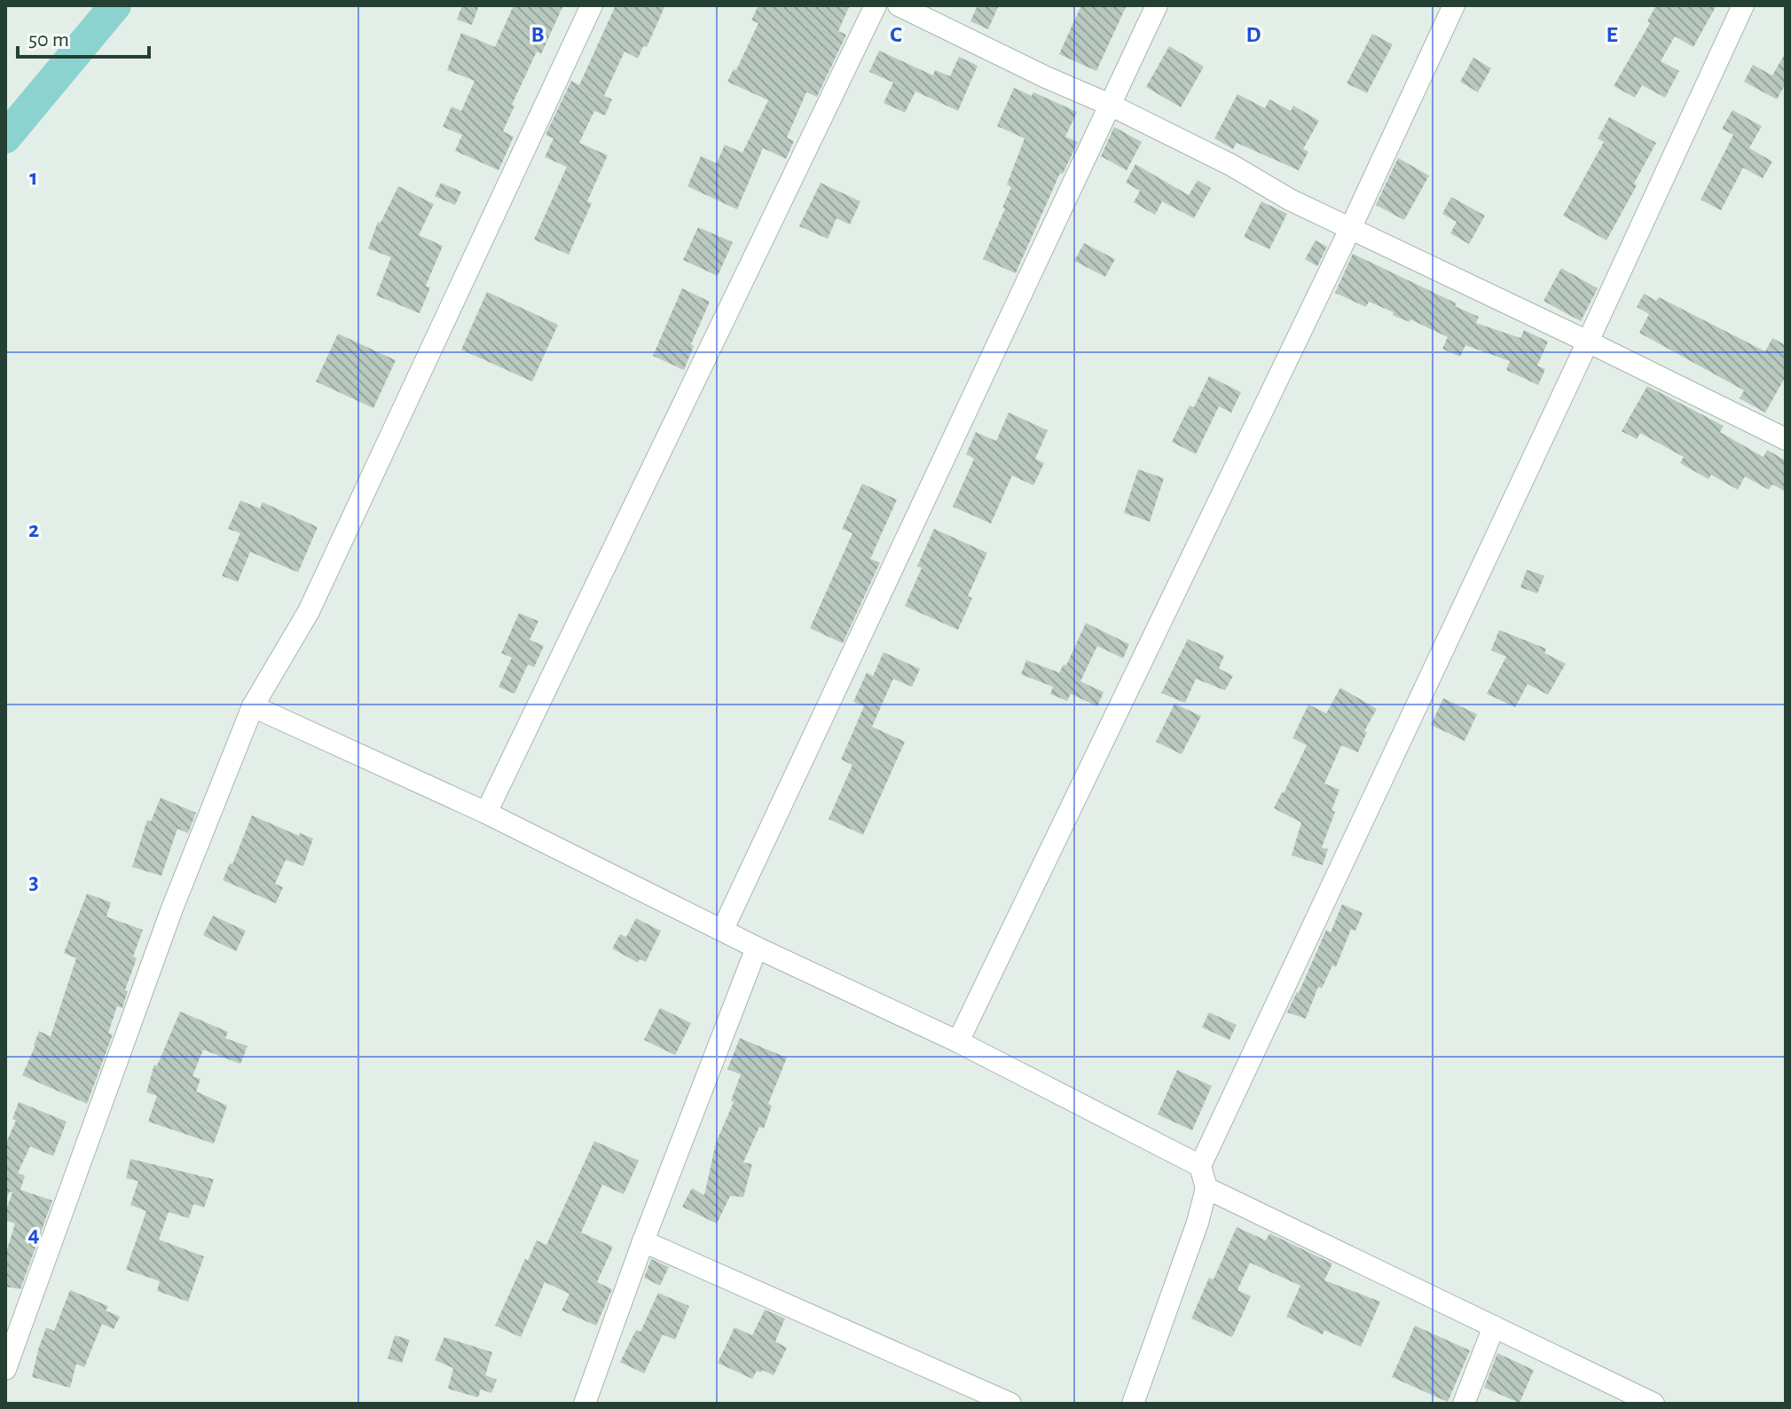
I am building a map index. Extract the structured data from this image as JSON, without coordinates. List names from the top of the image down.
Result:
{
  "scale_bar": "50 m",
  "grid": {
    "columns": [
      "B",
      "C",
      "D",
      "E"
    ],
    "rows": [
      "1",
      "2",
      "3",
      "4"
    ]
  }
}
